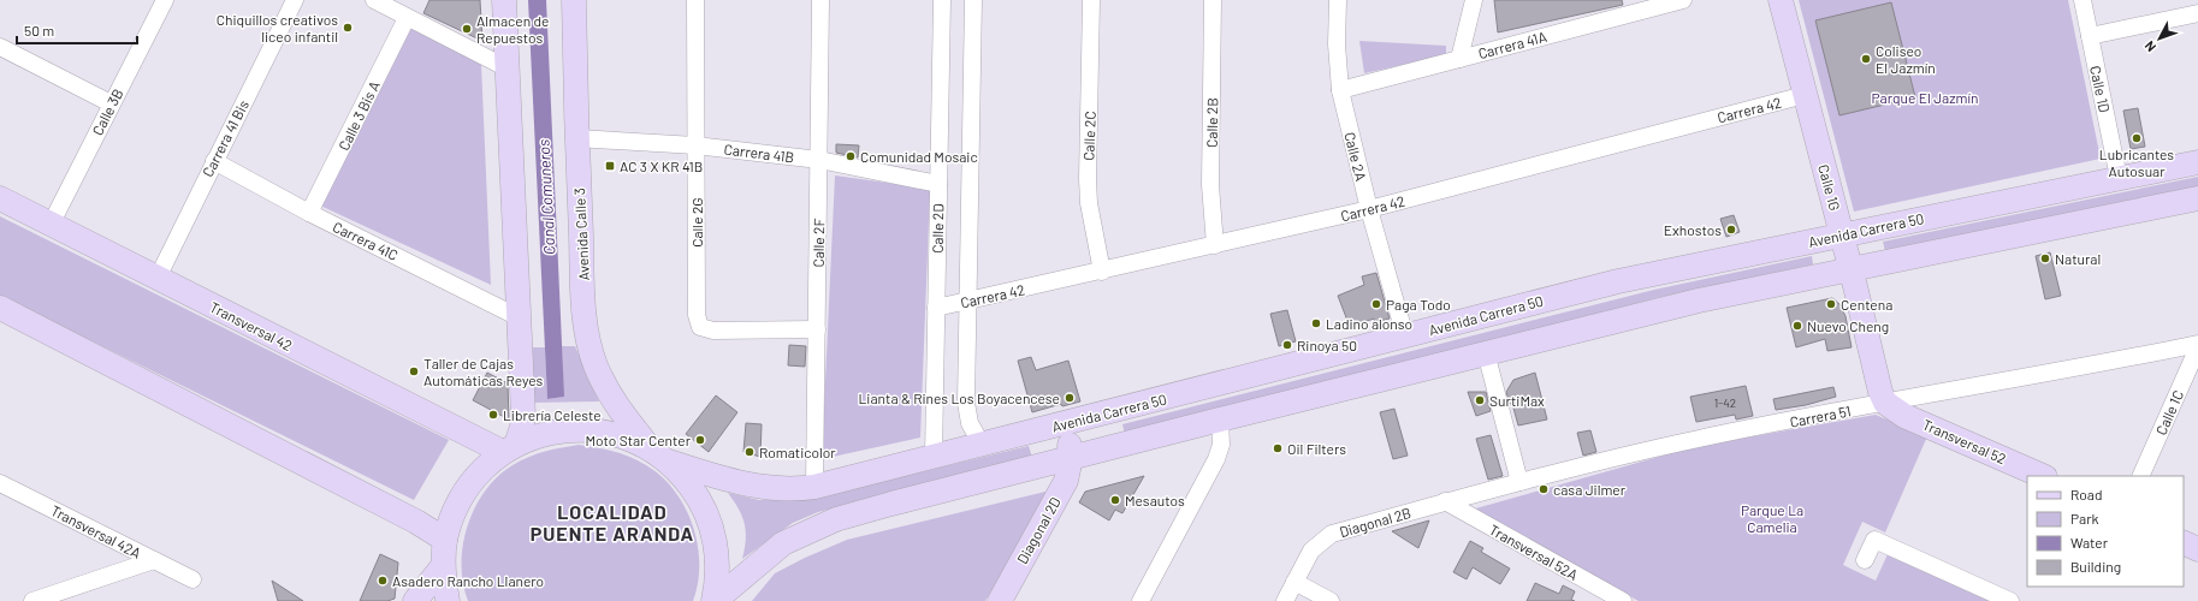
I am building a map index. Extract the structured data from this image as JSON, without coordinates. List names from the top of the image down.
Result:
{
  "streets": {
    "main road": [
      "Calle 1G",
      "Avenida Carrera 50",
      "Avenida Calle 3",
      "Transversal 42",
      "Transversal 52",
      "Diagonal 2D"
    ],
    "street": [
      "Carrera 41A",
      "Calle 1D",
      "Carrera 42",
      "Calle 3B",
      "Calle 3 Bis A",
      "Calle 2B",
      "Calle 2C",
      "Carrera 41 Bis",
      "Carrera 41B",
      "Calle 2A",
      "Calle 2G",
      "Calle 2D",
      "Carrera 41C",
      "Calle 2F",
      "Calle 1C",
      "Carrera 51",
      "Diagonal 2B",
      "Transversal 42A",
      "Transversal 52A"
    ]
  },
  "crossings": [
    ["Carrera 41A", "Calle 2A"],
    ["Calle 1D", "Avenida Carrera 50"],
    ["Carrera 42", "Calle 2B"],
    ["Carrera 42", "Calle 2C"],
    ["Carrera 42", "Calle 2A"],
    ["Carrera 42", "Calle 1G"],
    ["Carrera 42", "Calle 2D"],
    ["Calle 3B", "Transversal 42"],
    ["Calle 3 Bis A", "Carrera 41C"],
    ["Carrera 41 Bis", "Carrera 41C"],
    ["Carrera 41 Bis", "Transversal 42"],
    ["Carrera 41B", "Calle 2G"],
    ["Carrera 41B", "Calle 2D"],
    ["Carrera 41B", "Avenida Calle 3"],
    ["Carrera 41B", "Calle 2F"],
    ["Calle 2A", "Avenida Carrera 50"],
    ["Calle 1G", "Avenida Carrera 50"],
    ["Calle 1G", "Carrera 51"],
    ["Calle 1G", "Transversal 52"],
    ["Calle 2G", "Calle 2F"],
    ["Calle 2D", "Avenida Carrera 50"],
    ["Avenida Carrera 50", "Avenida Calle 3"],
    ["Avenida Carrera 50", "Calle 2F"],
    ["Calle 1C", "Carrera 51"],
    ["Carrera 51", "Transversal 52"],
    ["Carrera 51", "Diagonal 2B"],
    ["Carrera 51", "Transversal 52A"],
    ["Diagonal 2B", "Transversal 52A"]
  ],
  "districts": ["LOCALIDAD PUENTE ARANDA"],
  "water": ["Canal Comuneros"],
  "parks": ["Parque El Jazmín", "Parque La Camelia"],
  "places": {
    "other": [
      "Chiquillos creativos liceo infantil",
      "Almacen de Repuestos",
      "Coliseo El Jazmín",
      "Lubricantes Autosuar",
      "Comunidad Mosaic",
      "Exhostos",
      "Natural",
      "Paga Todo",
      "Centena",
      "Ladino alonso",
      "Nuevo Cheng",
      "Rinoya 50",
      "Taller de Cajas Automáticas Reyes",
      "Lianta & Rines Los Boyacencese",
      "SurtiMax",
      "Librería Celeste",
      "Moto Star Center",
      "Oil Filters",
      "Romaticolor",
      "casa Jilmer",
      "Mesautos",
      "Asadero Rancho Llanero"
    ],
    "transit": ["AC 3 X KR 41B"]
  },
  "house_numbers": ["1-42"],
  "legend": [
    "Road",
    "Park",
    "Water",
    "Building"
  ],
  "scale_bar": "50 m",
  "north": "bottom left"
}
